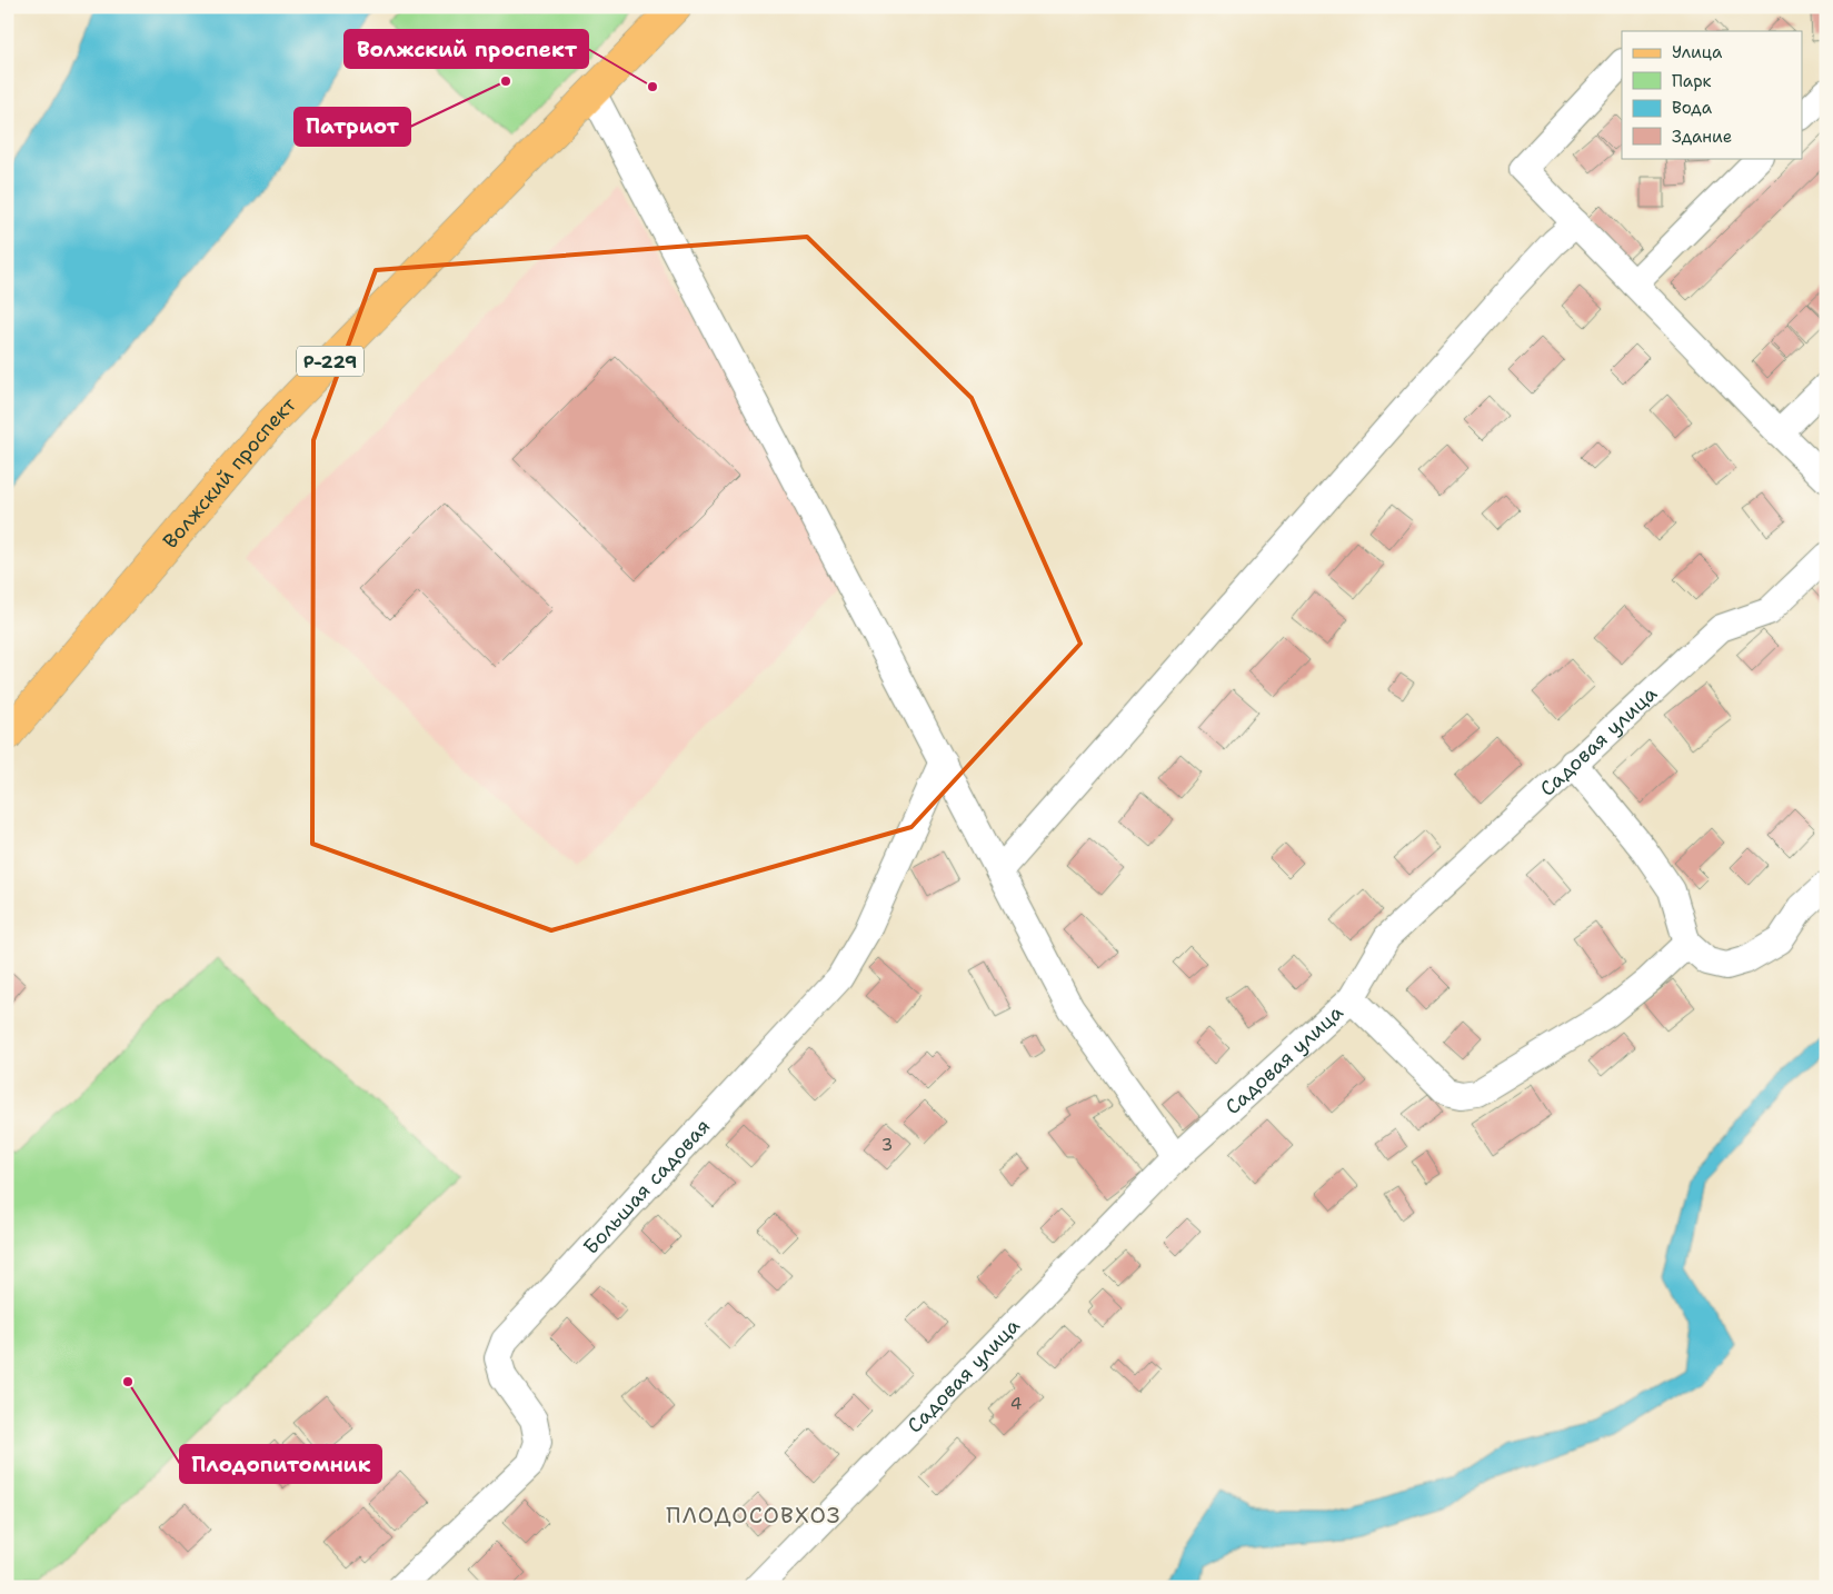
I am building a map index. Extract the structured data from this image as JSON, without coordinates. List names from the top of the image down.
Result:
{
  "streets": {
    "main road": ["Р-229", "Волжский проспект"],
    "street": ["Садовая улица", "Большая садовая"]
  },
  "districts": ["ПЛОДОСОВХОЗ"],
  "places": ["Патриот", "Волжский проспект", "Плодопитомник"],
  "house_numbers": ["3", "4"],
  "legend": [
    "Улица",
    "Парк",
    "Вода",
    "Здание"
  ]
}
